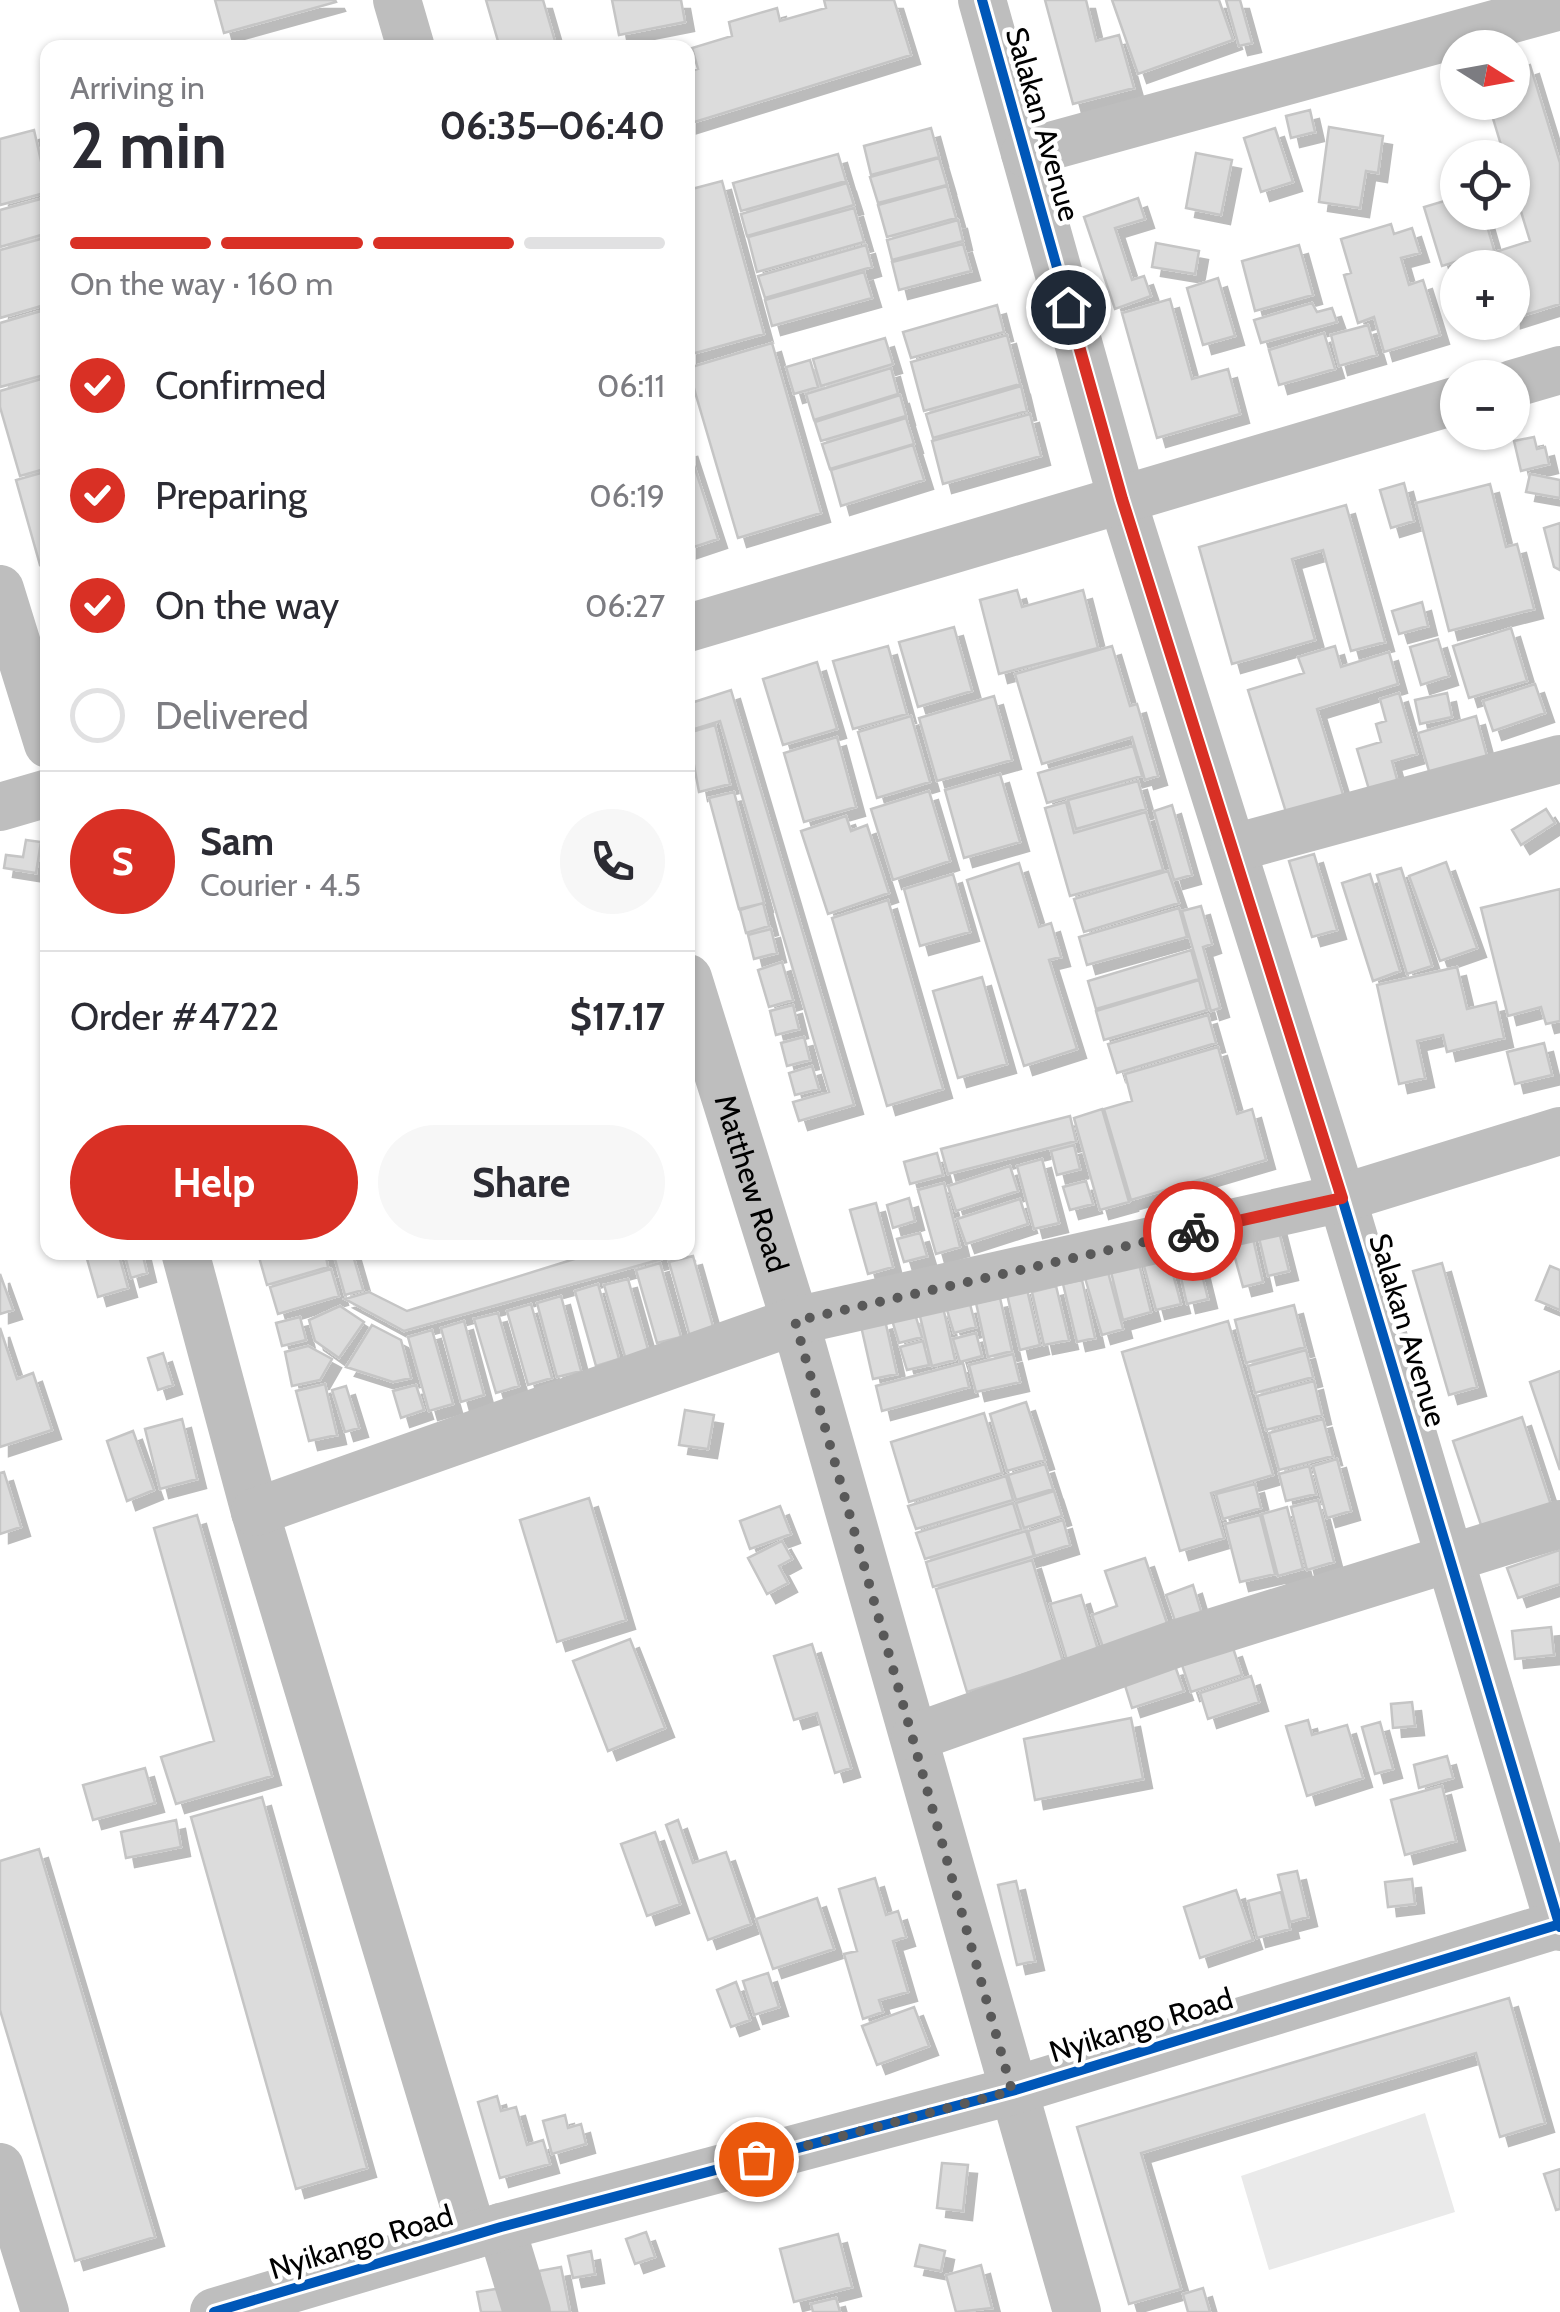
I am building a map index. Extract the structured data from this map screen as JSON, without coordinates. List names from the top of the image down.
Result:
{
  "streets": {
    "street": ["Salakan Avenue", "Matthew Road", "Nyikango Road"]
  },
  "crossings": [
    ["Salakan Avenue", "Nyikango Road"],
    ["Matthew Road", "Nyikango Road"]
  ],
  "north": "right",
  "page": {
    "map_buttons": ["+", "−"],
    "heading": ["2 min", "Arriving in", "06:35–06:40"],
    "panel": [
      "Sam",
      "Courier · 4.5",
      "Order #4722",
      "$17.17"
    ],
    "bar": "On the way · 160 m",
    "list": [
      ["Confirmed", "06:11"],
      ["Preparing", "06:19"],
      ["On the way", "06:27"],
      "Delivered"
    ],
    "round": "S",
    "buttons": ["Help", "Share"]
  }
}
